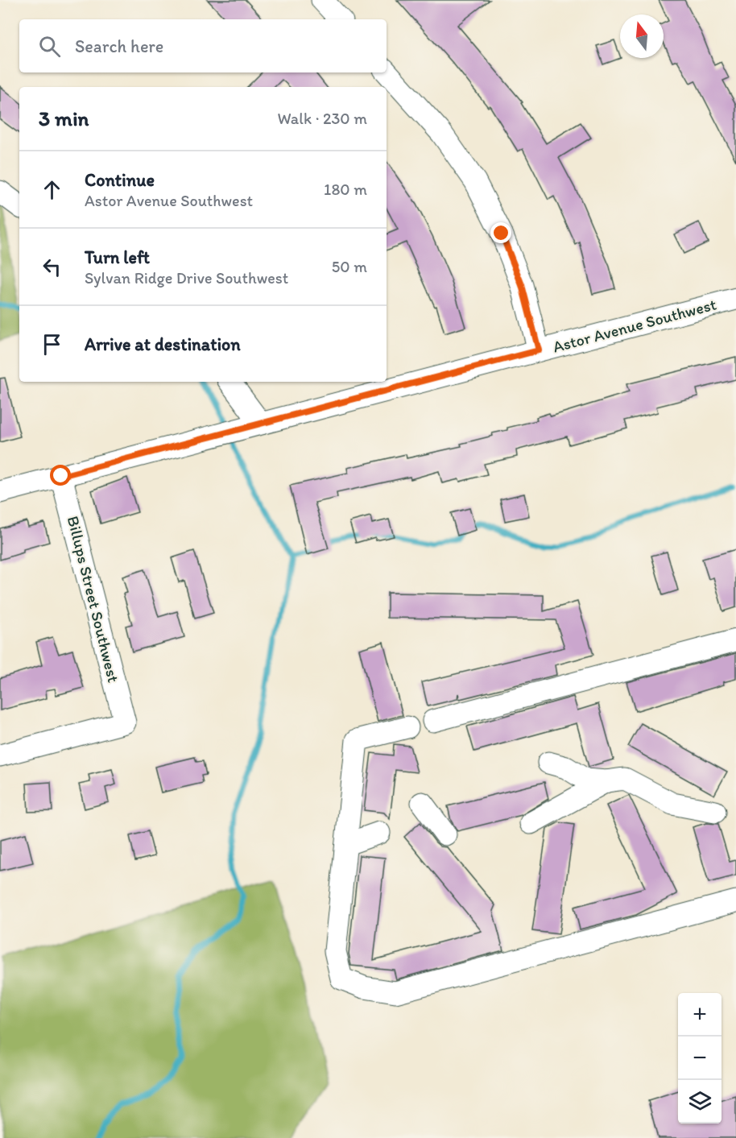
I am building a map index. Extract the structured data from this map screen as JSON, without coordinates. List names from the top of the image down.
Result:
{
  "streets": {
    "street": ["Astor Avenue Southwest", "Billups Street Southwest"]
  },
  "crossings": [
    ["Astor Avenue Southwest", "Billups Street Southwest"]
  ],
  "north": "top",
  "page": {
    "search": "Search here",
    "heading": ["3 min", "Walk · 230 m"],
    "list": [
      ["Continue", "Astor Avenue Southwest", "180 m"],
      ["Turn left", "Sylvan Ridge Drive Southwest", "50 m"],
      "Arrive at destination"
    ],
    "map_buttons": ["+", "−"]
  }
}
